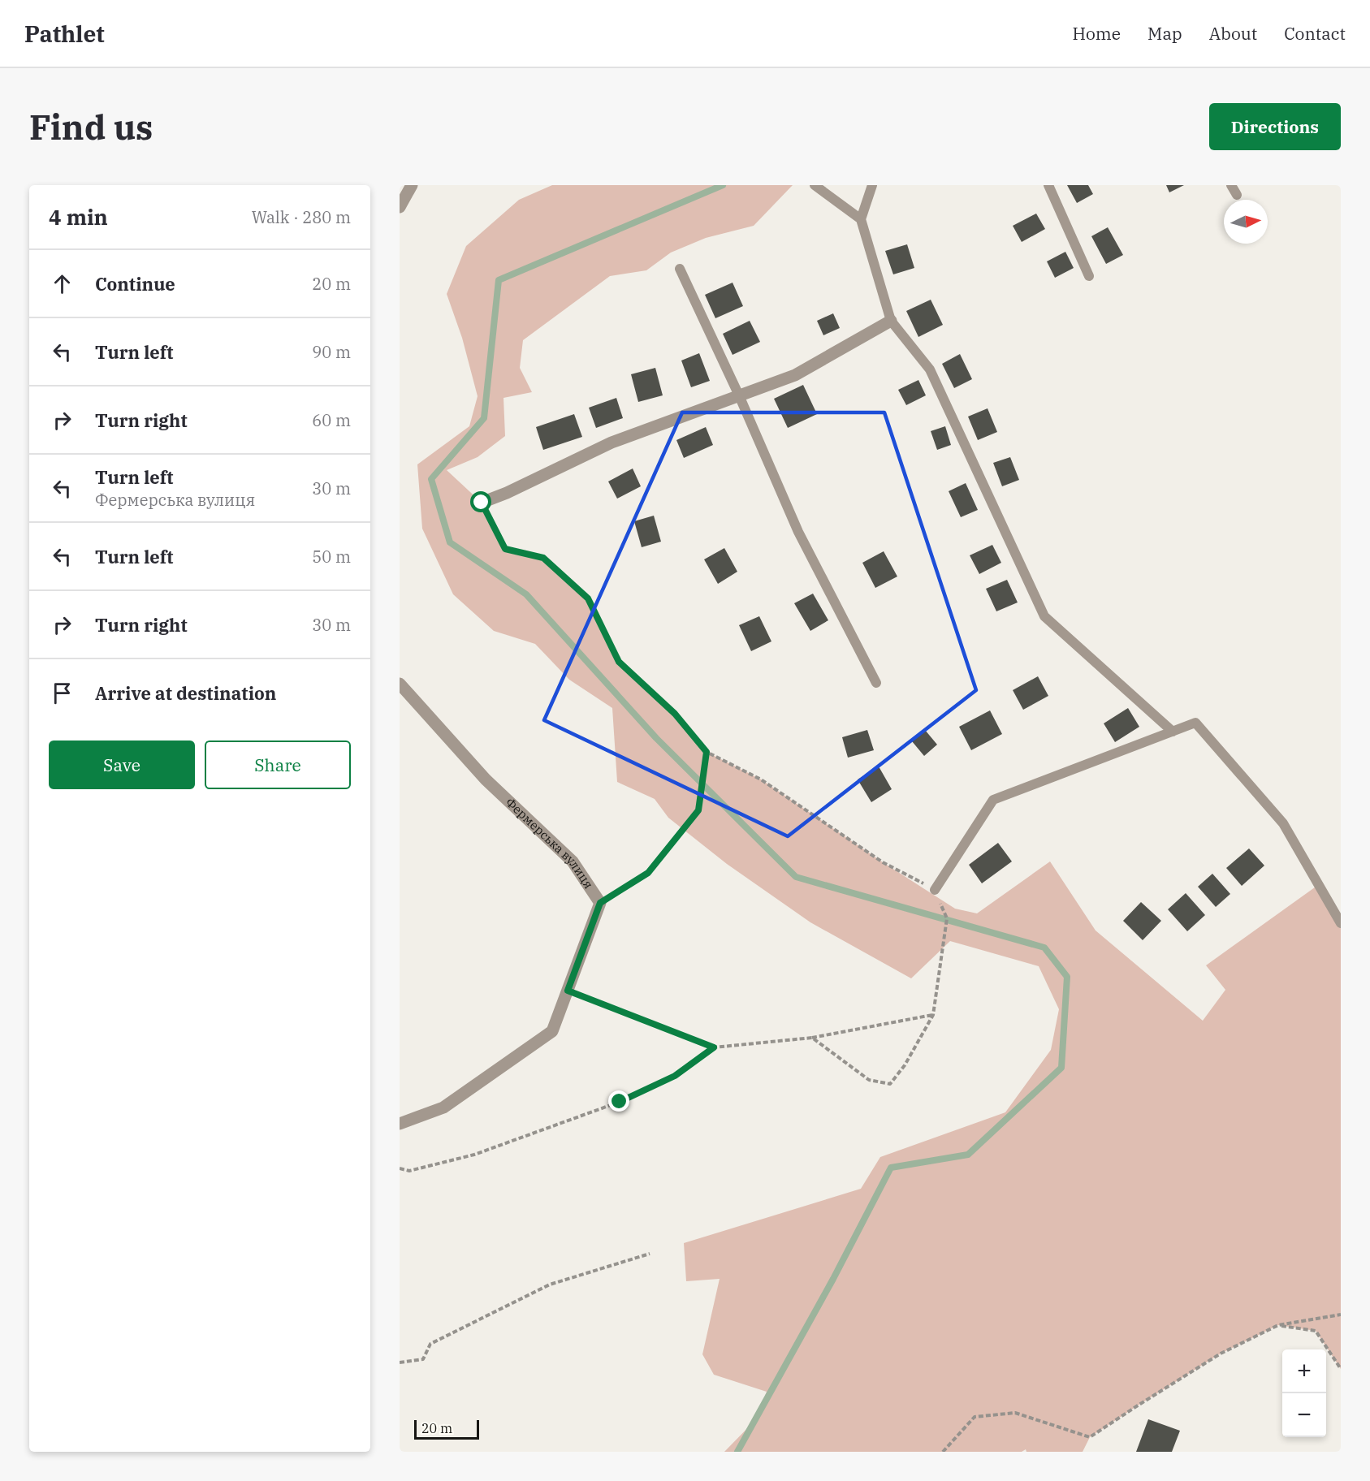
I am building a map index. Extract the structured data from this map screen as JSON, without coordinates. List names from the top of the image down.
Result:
{
  "streets": {
    "street": ["Фермерська вулиця"]
  },
  "scale_bar": "20 m",
  "north": "right",
  "page": {
    "header": "Pathlet",
    "nav": [
      "Home",
      "Map",
      "About",
      "Contact"
    ],
    "buttons": [
      "Directions",
      ["Save", "Share"]
    ],
    "title": "Find us",
    "heading": ["4 min", "Walk · 280 m"],
    "list": [
      ["Continue", "20 m"],
      ["Turn left", "90 m"],
      ["Turn right", "60 m"],
      ["Turn left", "Фермерська вулиця", "30 m"],
      ["Turn left", "50 m"],
      ["Turn right", "30 m"],
      "Arrive at destination"
    ],
    "map_buttons": ["+", "−"],
    "scale": "20 m"
  }
}
